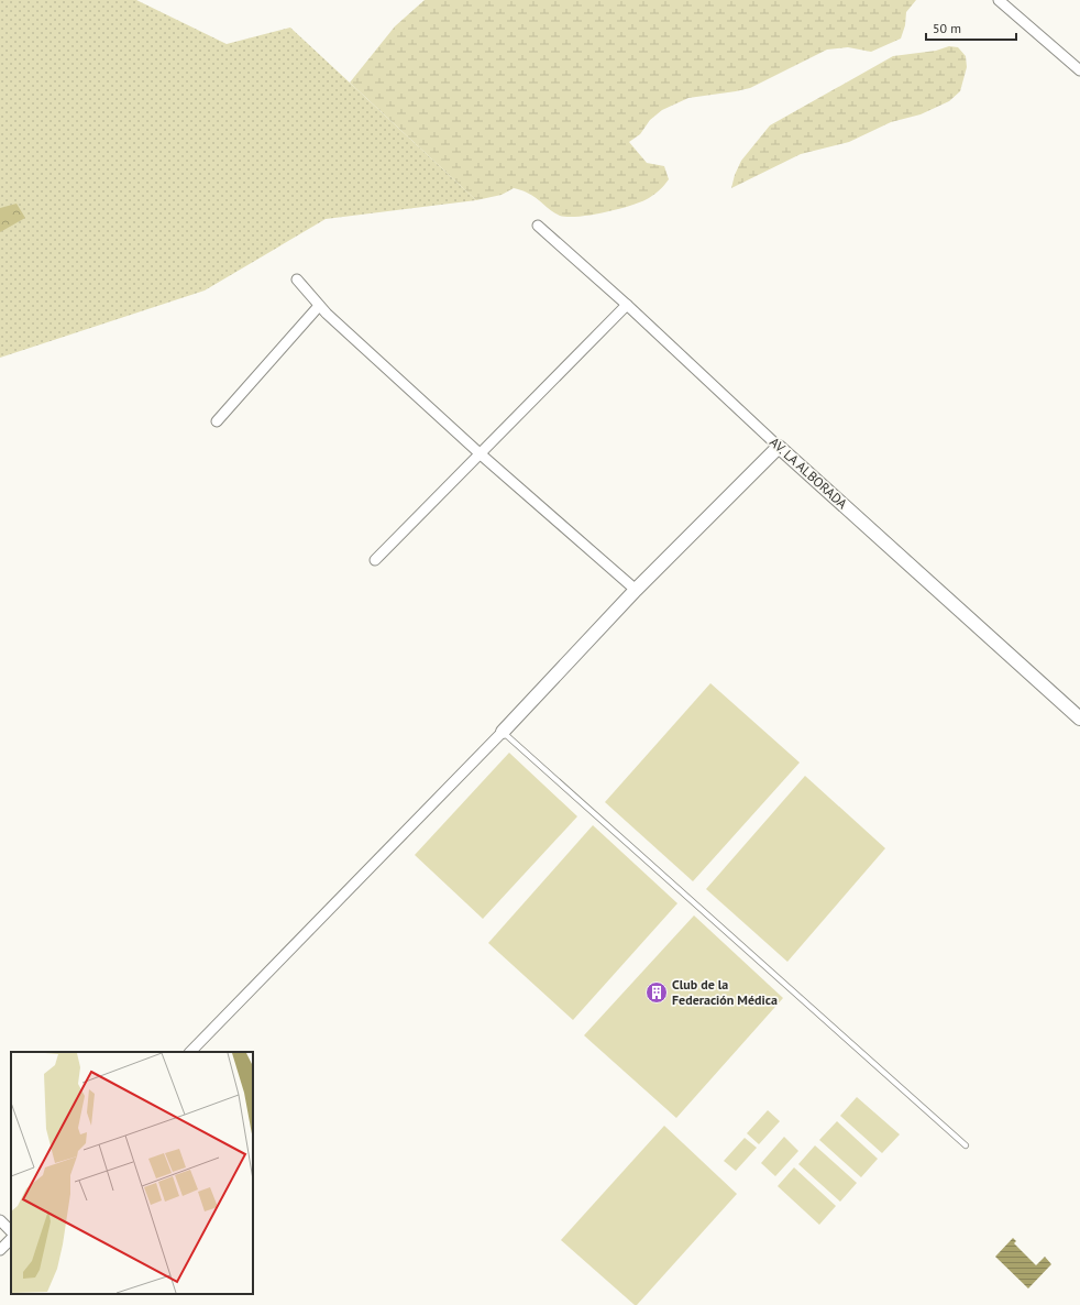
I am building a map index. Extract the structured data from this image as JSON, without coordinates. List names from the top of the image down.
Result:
{
  "streets": {
    "main road": ["AV. LA ALBORADA"]
  },
  "places": {
    "building": ["Club de la Federación Médica"]
  },
  "scale_bar": "50 m"
}
